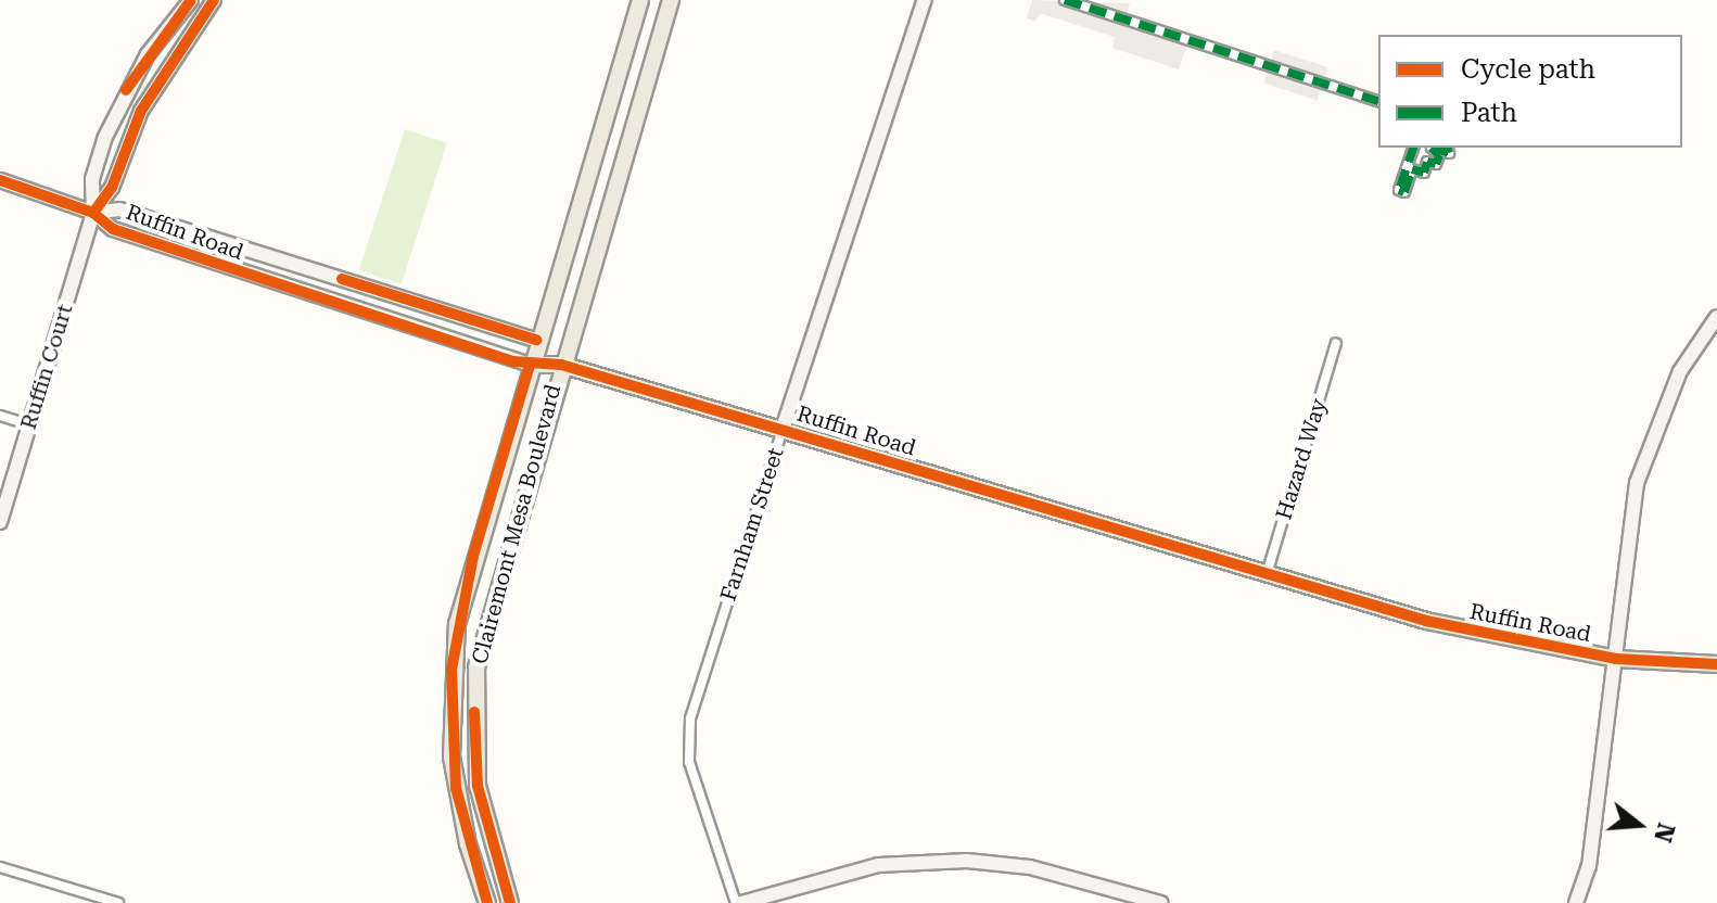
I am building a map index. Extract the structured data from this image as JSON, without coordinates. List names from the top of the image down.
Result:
{
  "streets": {
    "main road": ["Ruffin Road", "Clairemont Mesa Boulevard"],
    "street": ["Ruffin Court", "Hazard Way", "Farnham Street"]
  },
  "crossings": [
    ["Ruffin Road", "Ruffin Court"],
    ["Ruffin Road", "Hazard Way"],
    ["Ruffin Road", "Clairemont Mesa Boulevard"],
    ["Ruffin Road", "Farnham Street"]
  ],
  "legend": ["Cycle path", "Path"],
  "north": "right"
}
